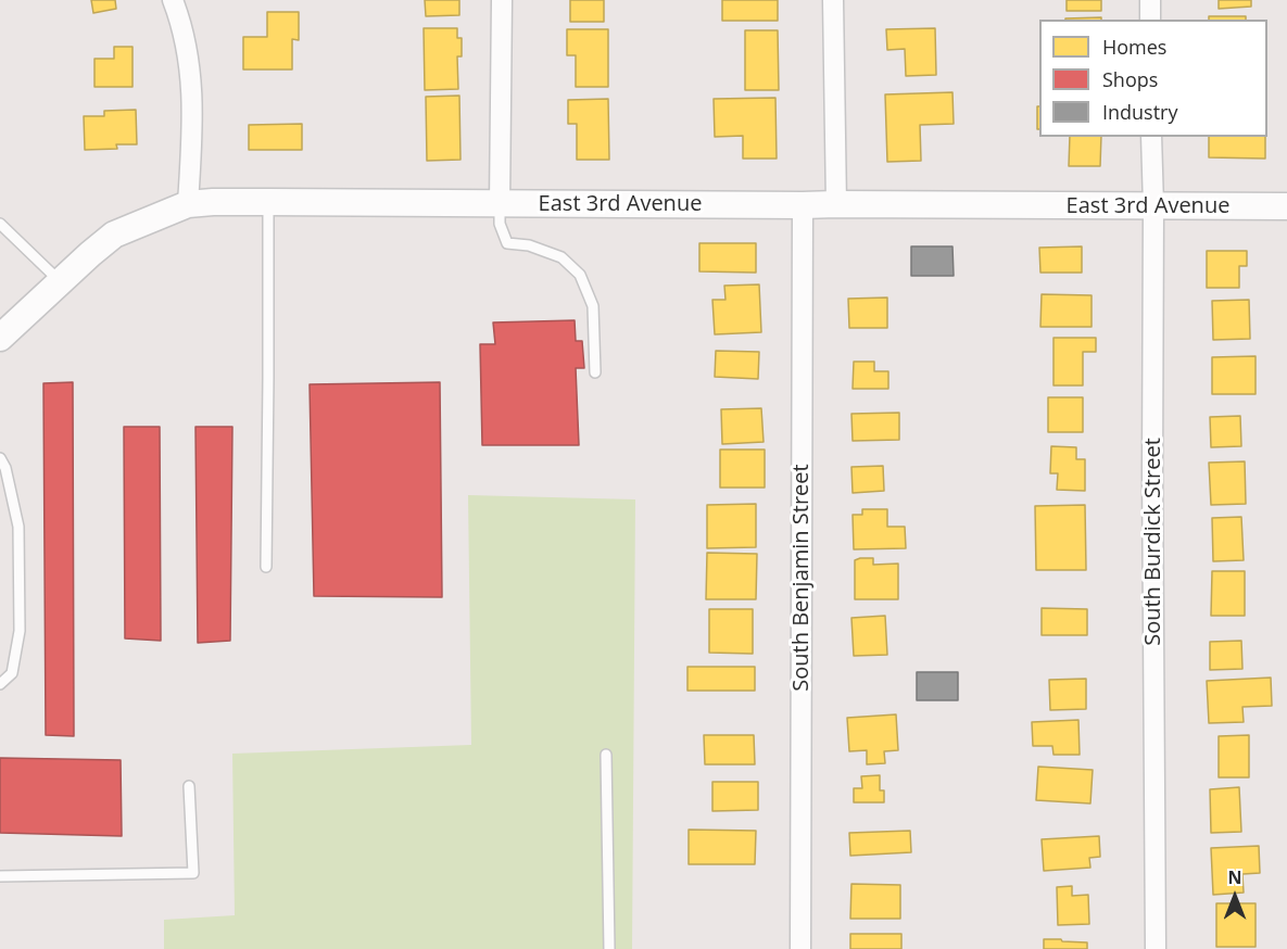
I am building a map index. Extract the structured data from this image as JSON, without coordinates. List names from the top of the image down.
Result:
{
  "streets": {
    "street": ["East 3rd Avenue", "South Burdick Street", "South Benjamin Street"]
  },
  "crossings": [
    ["East 3rd Avenue", "South Burdick Street"],
    ["East 3rd Avenue", "South Benjamin Street"]
  ],
  "legend": ["Homes", "Shops", "Industry"],
  "north": "top"
}
